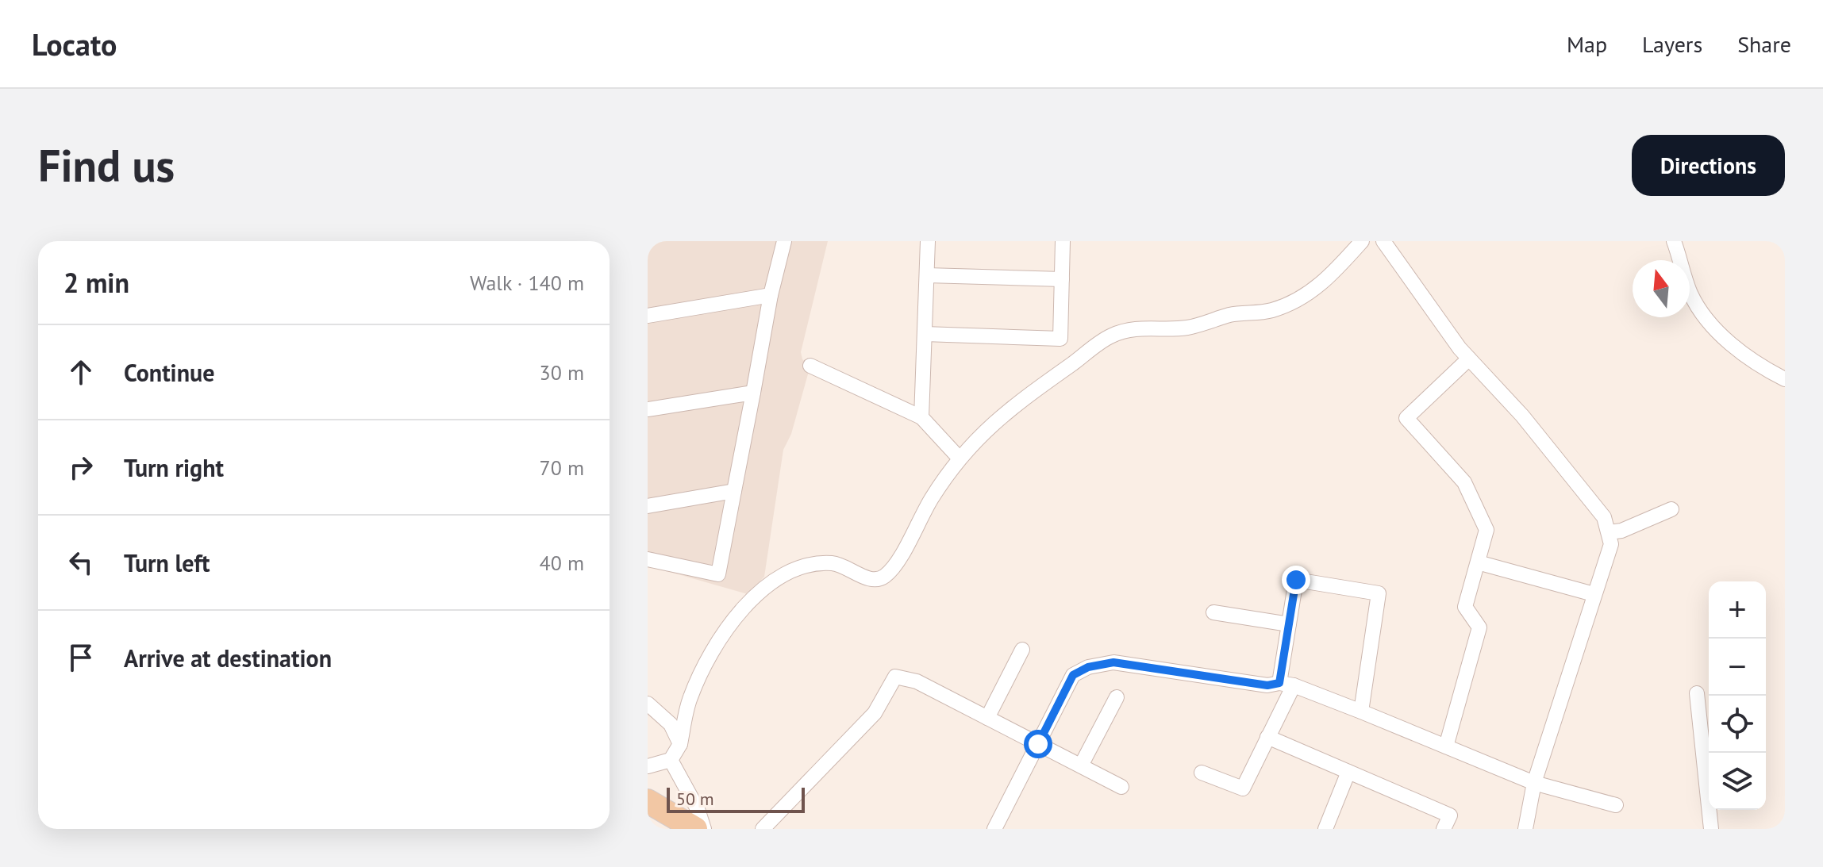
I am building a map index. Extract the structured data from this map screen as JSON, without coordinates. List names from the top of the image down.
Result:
{
  "scale_bar": "50 m",
  "north": "top",
  "page": {
    "header": "Locato",
    "nav": ["Map", "Layers", "Share"],
    "buttons": "Directions",
    "title": "Find us",
    "heading": ["2 min", "Walk · 140 m"],
    "list": [
      ["Continue", "30 m"],
      ["Turn right", "70 m"],
      ["Turn left", "40 m"],
      "Arrive at destination"
    ],
    "map_buttons": ["+", "−"],
    "scale": "50 m"
  }
}
